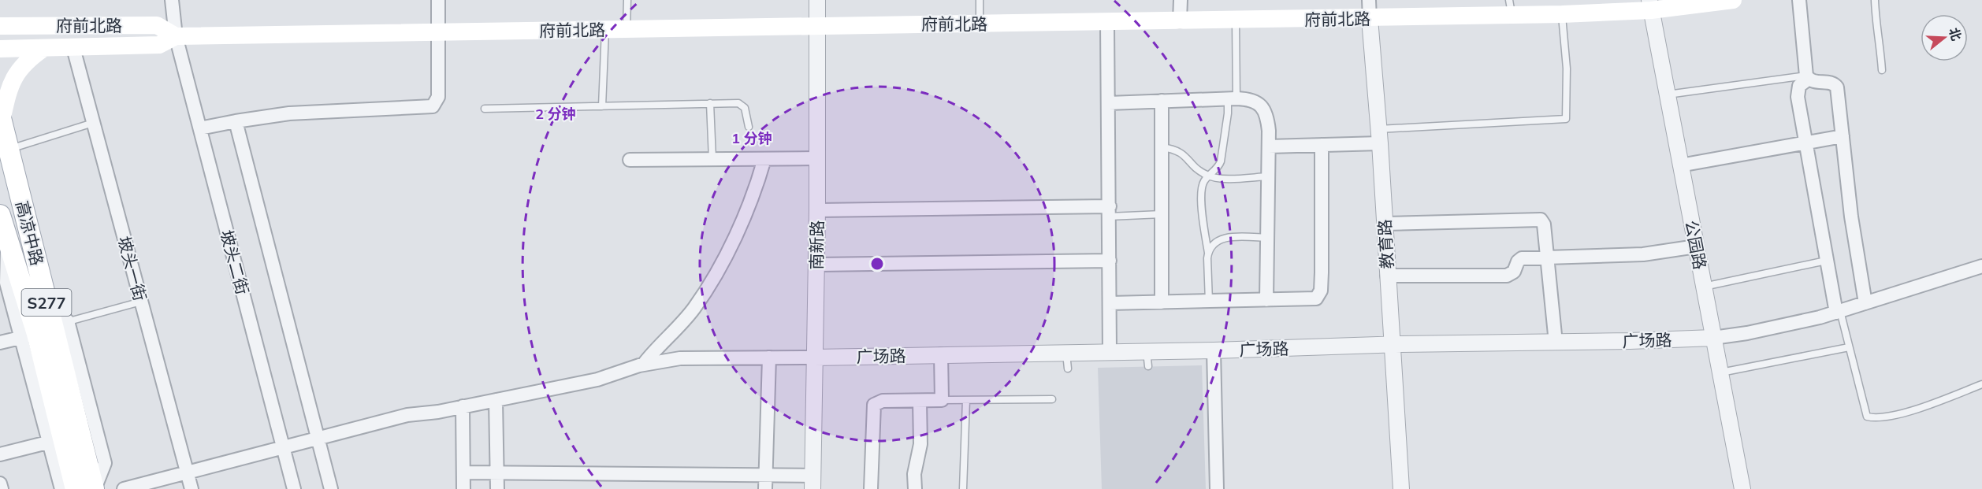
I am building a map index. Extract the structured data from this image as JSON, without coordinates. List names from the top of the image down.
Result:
{
  "streets": {
    "main road": ["府前北路", "高凉中路", "S277"],
    "street": [
      "教育路",
      "南新路",
      "公园路",
      "坡头二街",
      "坡头一街",
      "广场路"
    ]
  },
  "crossings": [
    ["府前北路", "教育路"],
    ["府前北路", "南新路"],
    ["府前北路", "公园路"],
    ["府前北路", "坡头二街"],
    ["府前北路", "坡头一街"],
    ["教育路", "广场路"],
    ["南新路", "广场路"],
    ["公园路", "广场路"]
  ],
  "north": "right",
  "rings": ["2 分钟", "1 分钟"]
}
